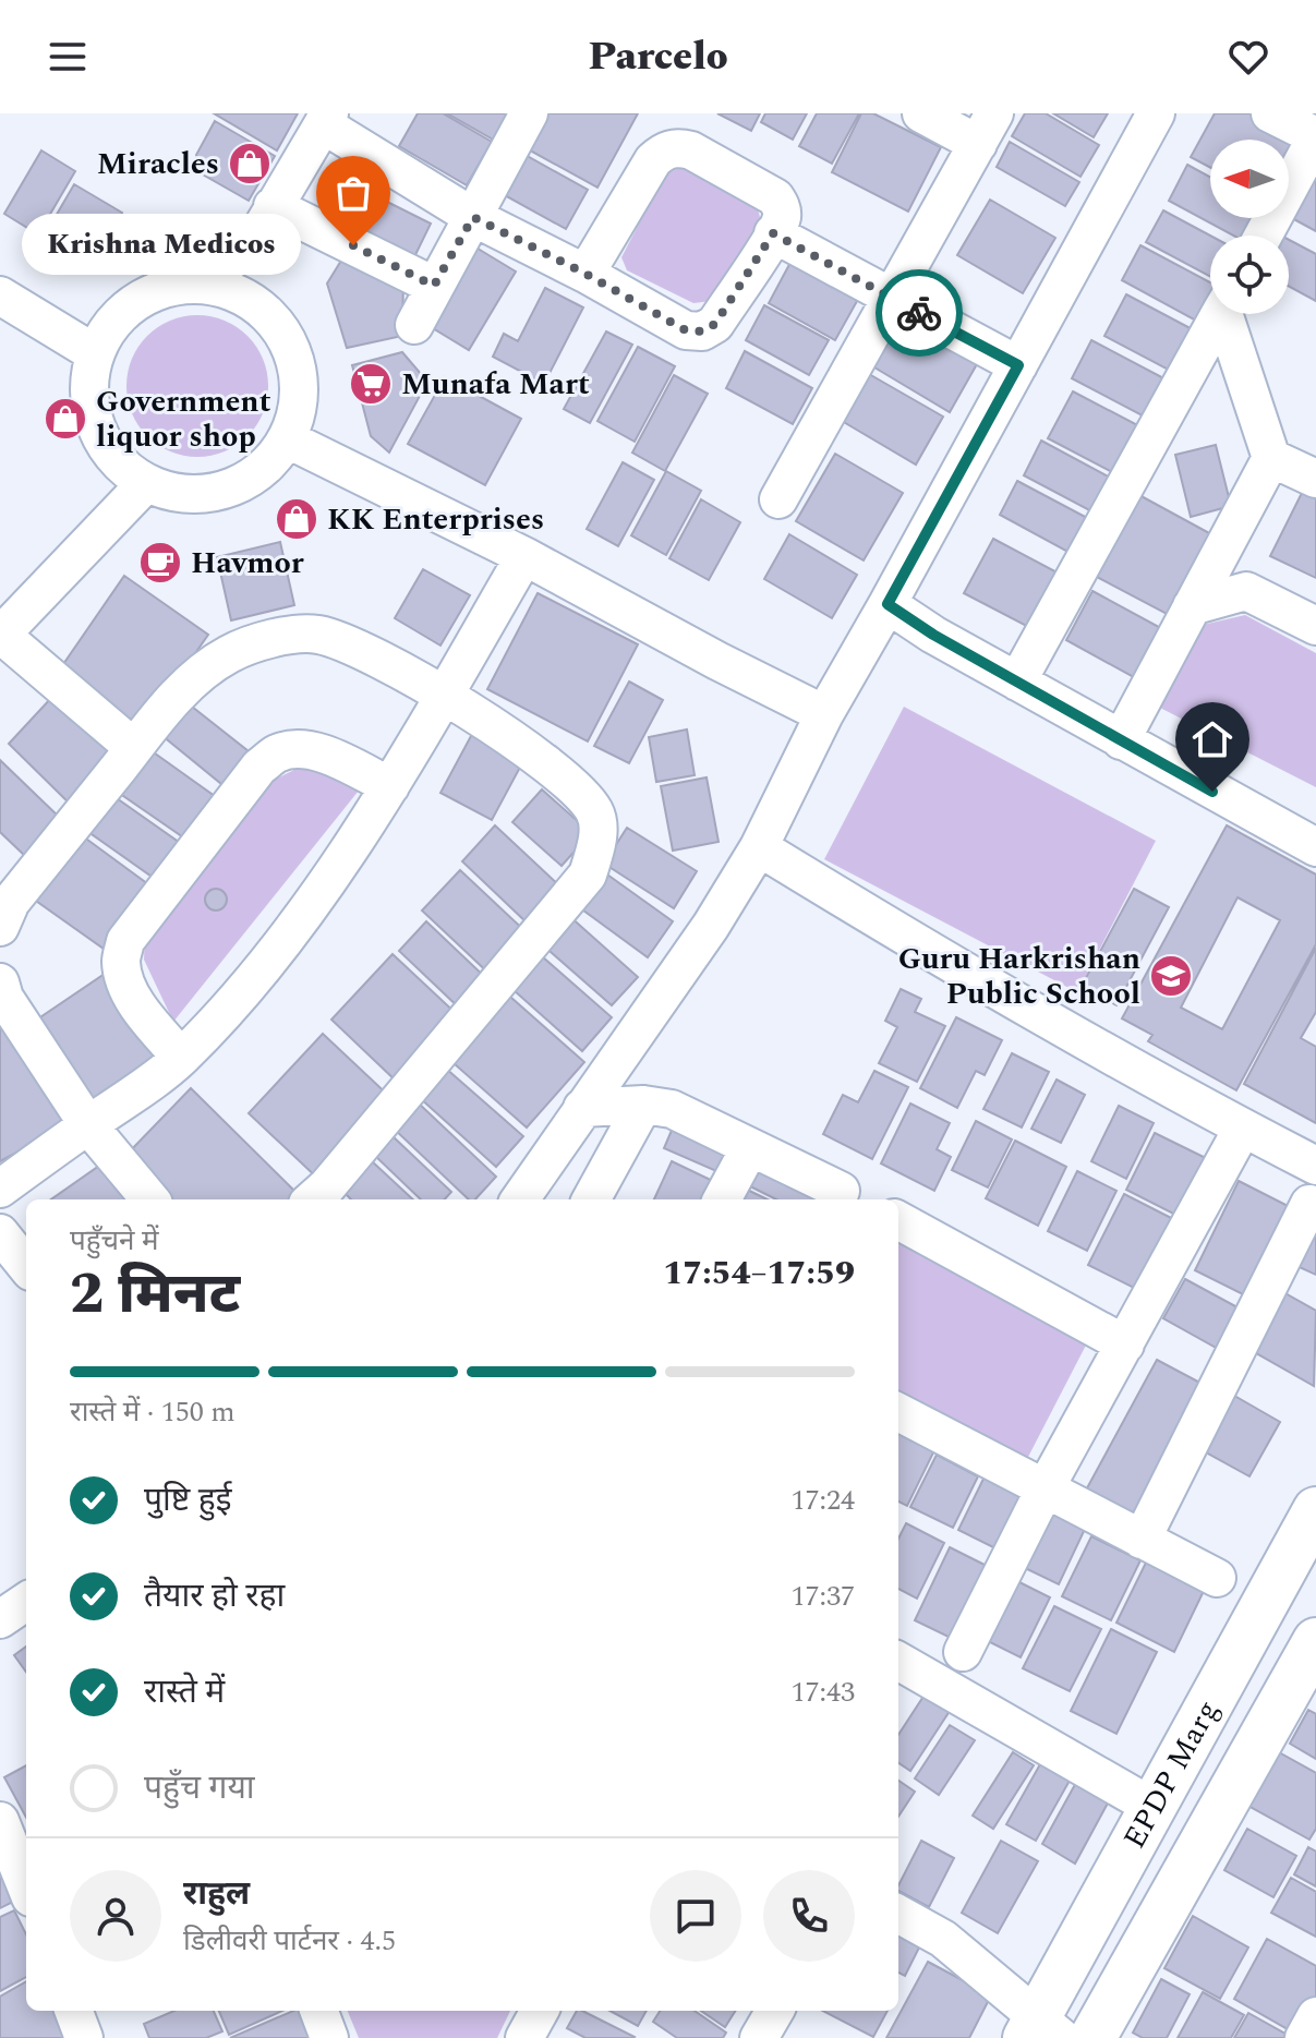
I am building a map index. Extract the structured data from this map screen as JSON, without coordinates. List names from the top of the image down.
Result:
{
  "streets": {
    "main road": ["EPDP Marg"]
  },
  "places": {
    "shop": ["Miracles", "Government liquor shop", "KK Enterprises"],
    "other": ["Krishna Medicos"],
    "supermarket": ["Munafa Mart"],
    "cafe": ["Havmor"],
    "school or university": ["Guru Harkrishan Public School"]
  },
  "north": "left",
  "page": {
    "header": "Parcelo",
    "bubble": "Krishna Medicos",
    "heading": ["2 मिनट", "पहुँचने में", "17:54–17:59"],
    "panel": ["राहुल", "डिलीवरी पार्टनर · 4.5"],
    "bar": "रास्ते में · 150 m",
    "list": [
      ["पुष्टि हुई", "17:24"],
      ["तैयार हो रहा", "17:37"],
      ["रास्ते में", "17:43"],
      "पहुँच गया"
    ]
  }
}
